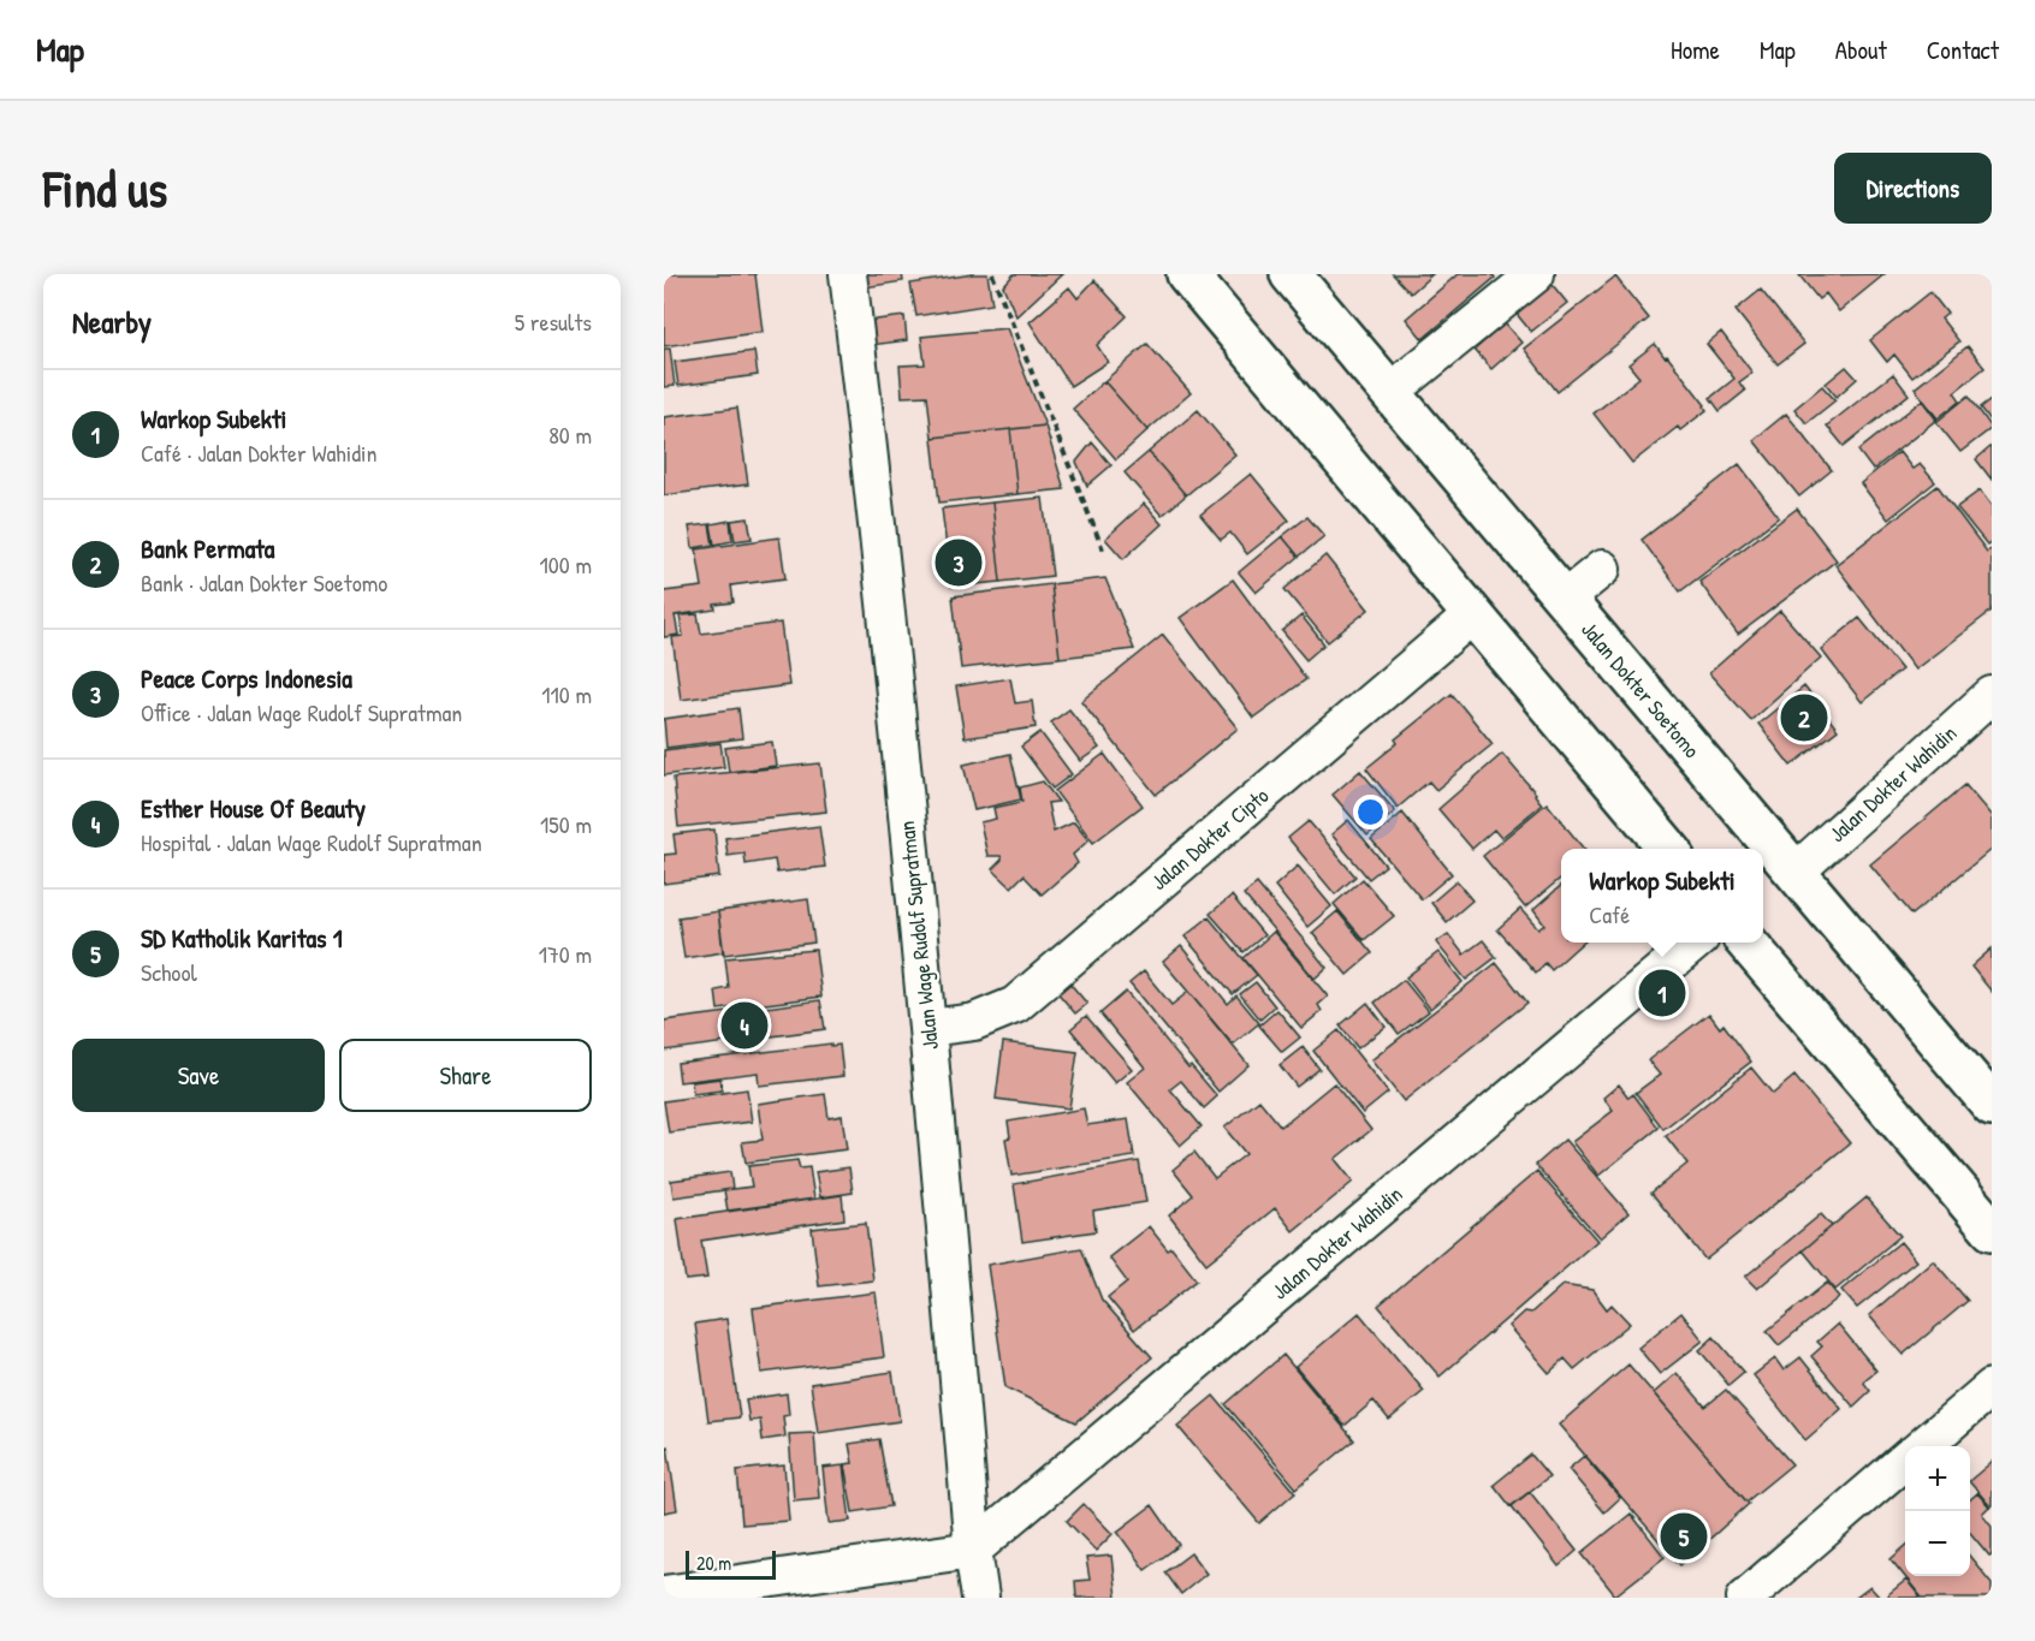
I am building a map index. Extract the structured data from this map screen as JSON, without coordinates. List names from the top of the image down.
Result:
{
  "streets": {
    "main road": ["Jalan Dokter Soetomo"],
    "street": ["Jalan Dokter Wahidin", "Jalan Dokter Cipto", "Jalan Wage Rudolf Supratman"]
  },
  "crossings": [
    ["Jalan Dokter Soetomo", "Jalan Dokter Wahidin"],
    ["Jalan Dokter Wahidin", "Jalan Wage Rudolf Supratman"],
    ["Jalan Dokter Cipto", "Jalan Wage Rudolf Supratman"]
  ],
  "scale_bar": "20 m",
  "page": {
    "header": "Map",
    "nav": [
      "Home",
      "Map",
      "About",
      "Contact"
    ],
    "buttons": [
      "Directions",
      ["Save", "Share"]
    ],
    "title": "Find us",
    "heading": ["Nearby", "5 results"],
    "list": [
      {
        "mark": "1",
        "name": "Warkop Subekti",
        "note": "Café · Jalan Dokter Wahidin",
        "value": "80 m"
      },
      {
        "mark": "2",
        "name": "Bank Permata",
        "note": "Bank · Jalan Dokter Soetomo",
        "value": "100 m"
      },
      {
        "mark": "3",
        "name": "Peace Corps Indonesia",
        "note": "Office · Jalan Wage Rudolf Supratman",
        "value": "110 m"
      },
      {
        "mark": "4",
        "name": "Esther House Of Beauty",
        "note": "Hospital · Jalan Wage Rudolf Supratman",
        "value": "150 m"
      },
      {
        "mark": "5",
        "name": "SD Katholik Karitas 1",
        "note": "School",
        "value": "170 m"
      }
    ],
    "pins": [
      "3",
      "2",
      "1",
      "4",
      "5"
    ],
    "popup": ["Warkop Subekti", "Café"],
    "map_buttons": ["+", "−"],
    "scale": "20 m"
  }
}
